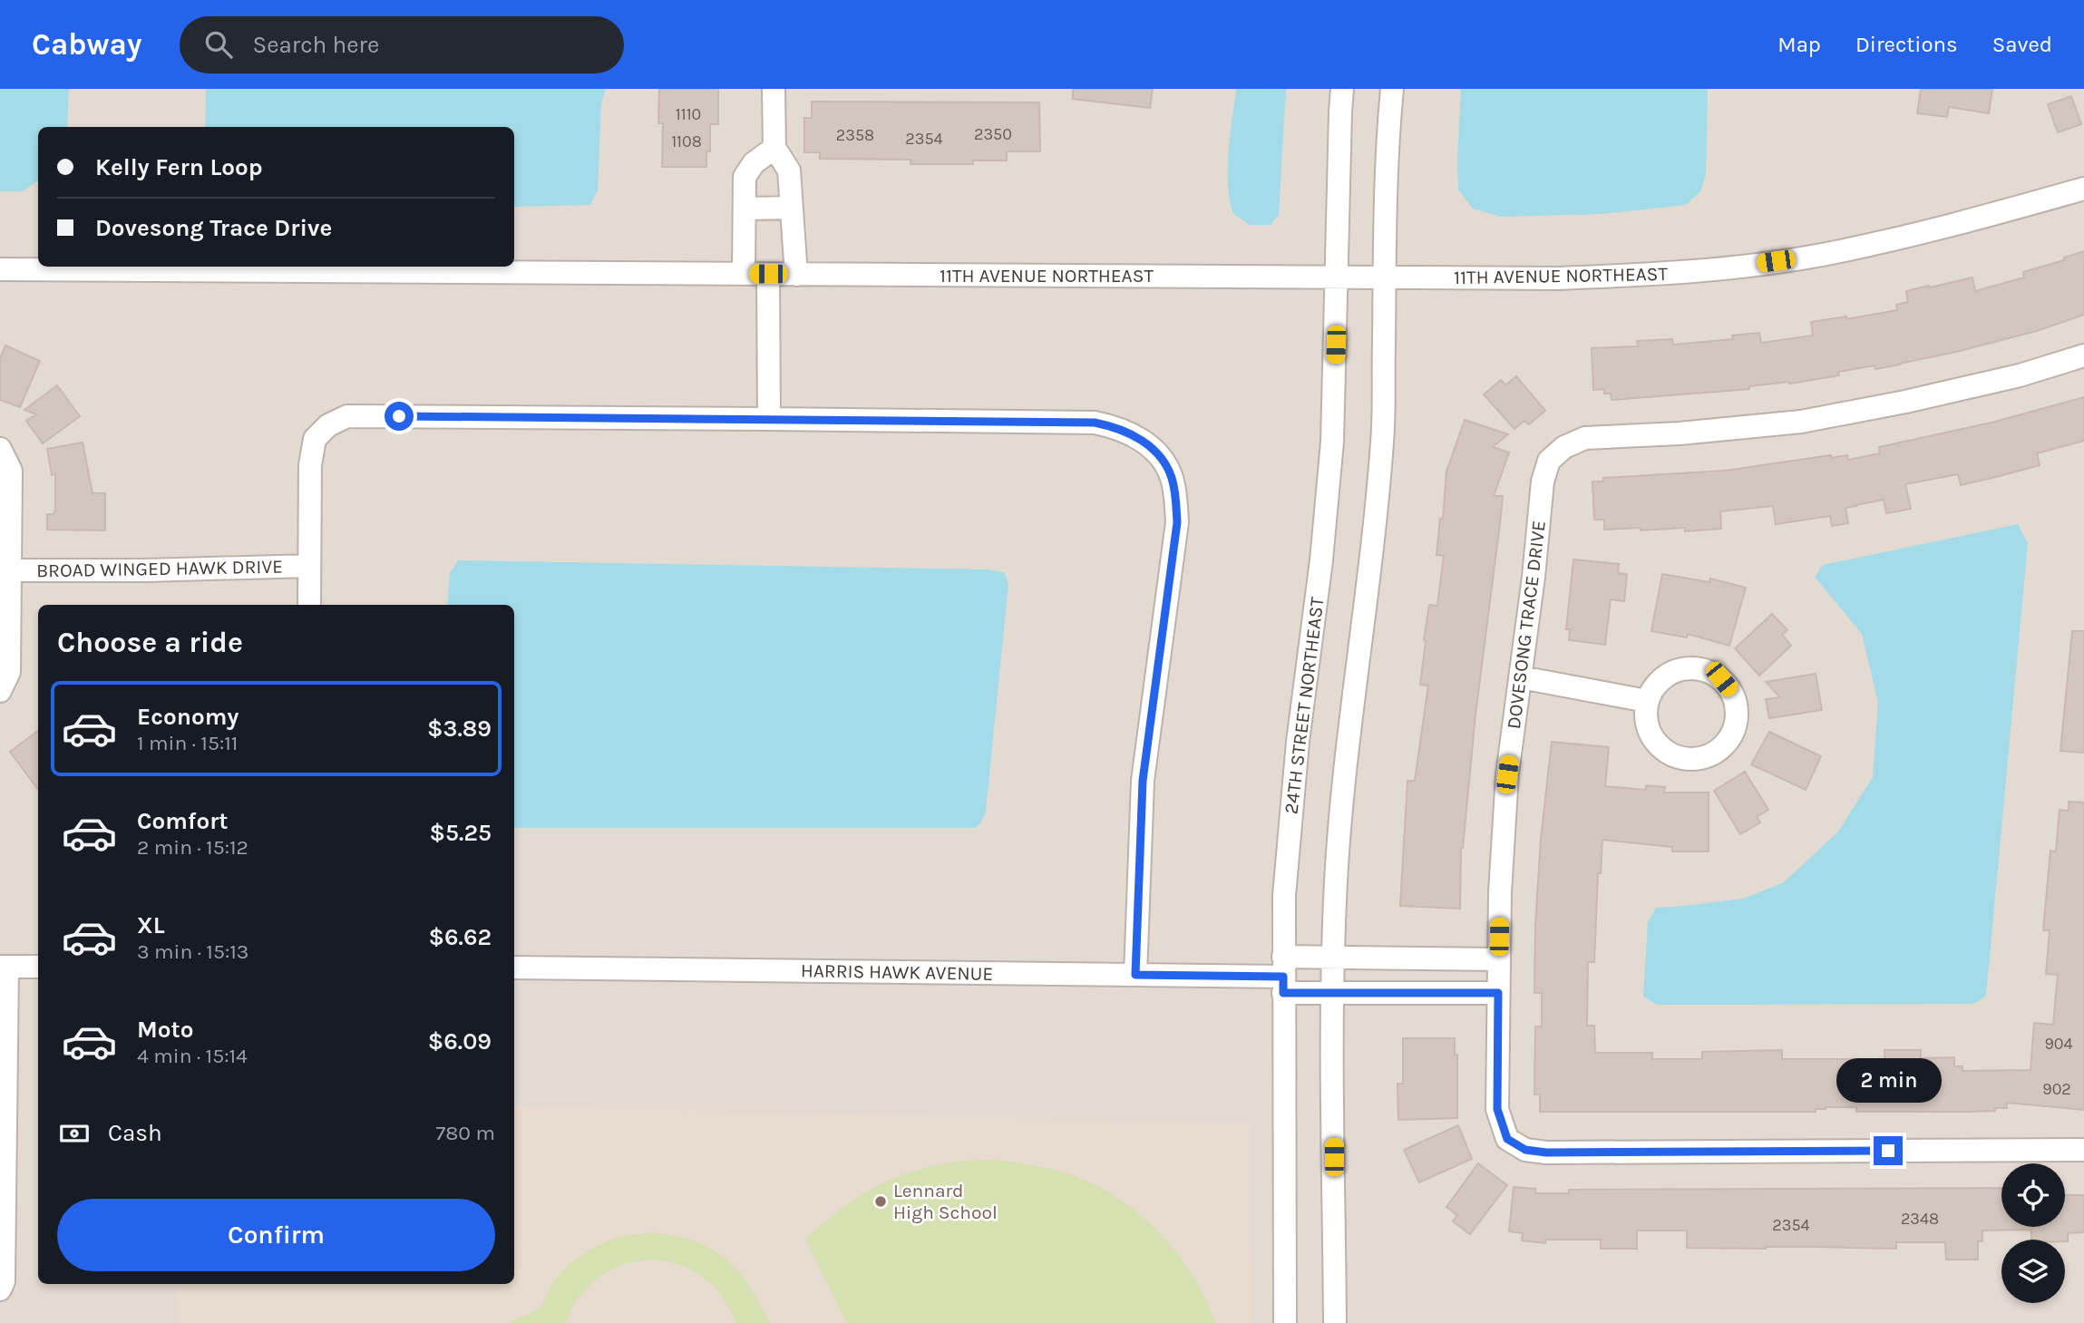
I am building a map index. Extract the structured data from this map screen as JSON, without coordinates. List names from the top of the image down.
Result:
{
  "streets": {
    "street": [
      "11TH AVENUE NORTHEAST",
      "BROAD WINGED HAWK DRIVE",
      "DOVESONG TRACE DRIVE",
      "24TH STREET NORTHEAST",
      "HARRIS HAWK AVENUE"
    ]
  },
  "crossings": [
    ["11TH AVENUE NORTHEAST", "24TH STREET NORTHEAST"],
    ["24TH STREET NORTHEAST", "HARRIS HAWK AVENUE"]
  ],
  "places": ["Lennard High School"],
  "house_numbers": [
    "1110",
    "2350",
    "2358",
    "2354",
    "1108",
    "904",
    "902",
    "2348",
    "2354"
  ],
  "page": {
    "header": "Cabway",
    "search": "Search here",
    "nav": ["Map", "Directions", "Saved"],
    "banner": ["Kelly Fern Loop", "Dovesong Trace Drive"],
    "heading": "Choose a ride",
    "list": [
      {
        "name": "Economy",
        "note": "1 min · 15:11",
        "value": "$3.89"
      },
      {
        "name": "Comfort",
        "note": "2 min · 15:12",
        "value": "$5.25"
      },
      {
        "name": "XL",
        "note": "3 min · 15:13",
        "value": "$6.62"
      },
      {
        "name": "Moto",
        "note": "4 min · 15:14",
        "value": "$6.09"
      }
    ],
    "bubble": "2 min",
    "pay": ["Cash", "780 m"],
    "buttons": "Confirm"
  }
}
